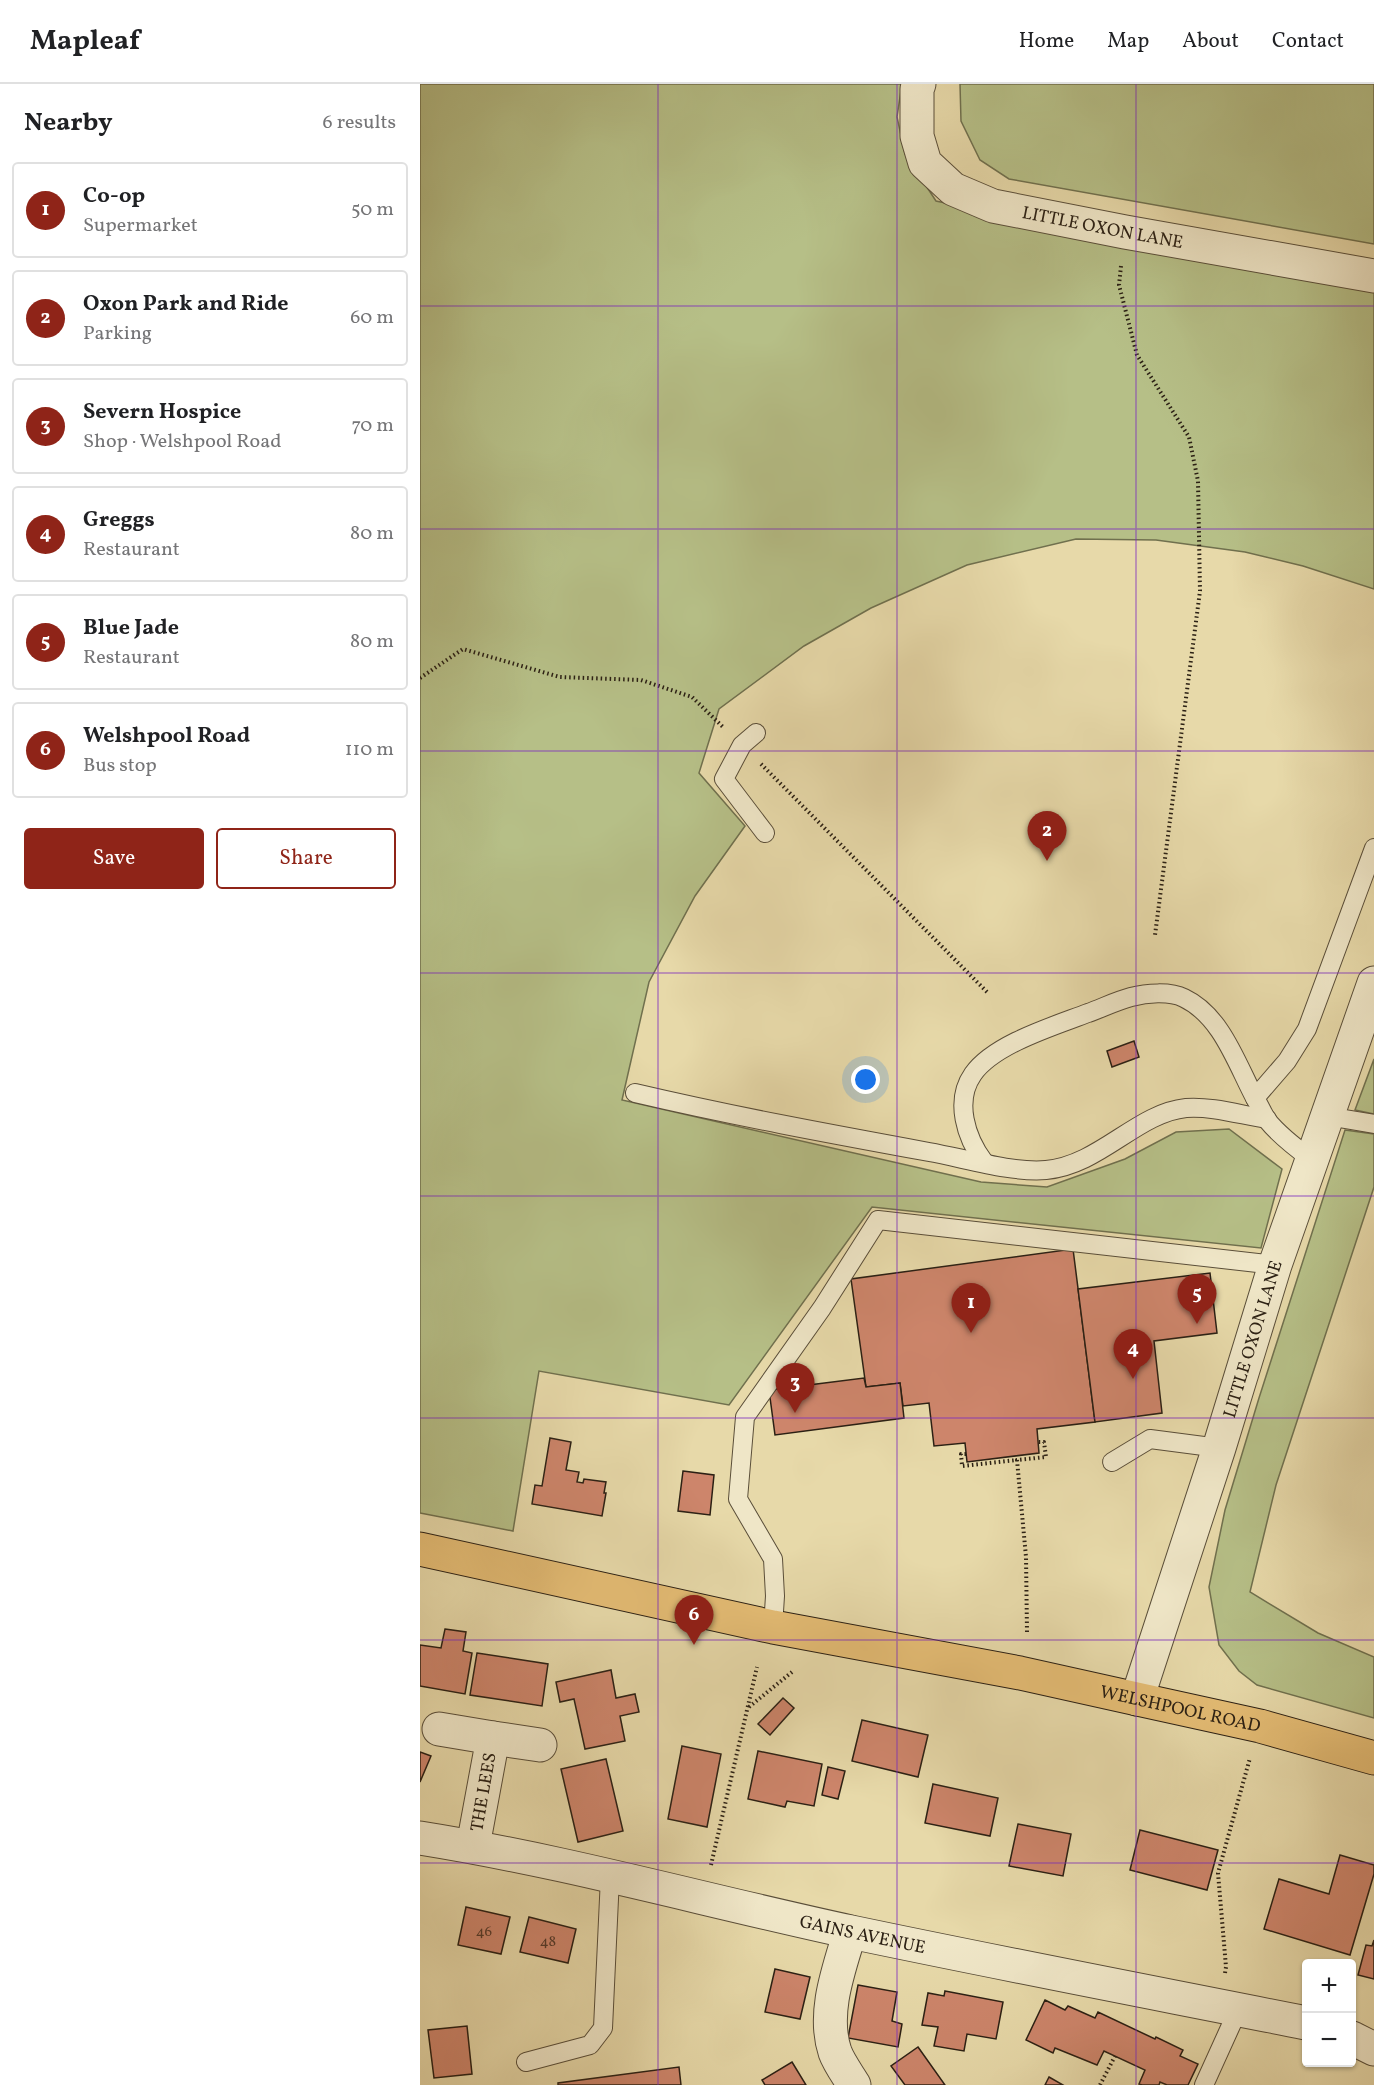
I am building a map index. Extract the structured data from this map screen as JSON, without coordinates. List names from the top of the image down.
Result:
{
  "streets": {
    "main road": ["WELSHPOOL ROAD"],
    "street": ["LITTLE OXON LANE", "THE LEES", "GAINS AVENUE"]
  },
  "crossings": [
    ["LITTLE OXON LANE", "WELSHPOOL ROAD"],
    ["THE LEES", "GAINS AVENUE"]
  ],
  "house_numbers": ["46", "48"],
  "page": {
    "header": "Mapleaf",
    "nav": [
      "Home",
      "Map",
      "About",
      "Contact"
    ],
    "heading": ["Nearby", "6 results"],
    "list": [
      {
        "mark": "1",
        "name": "Co-op",
        "note": "Supermarket",
        "value": "50 m"
      },
      {
        "mark": "2",
        "name": "Oxon Park and Ride",
        "note": "Parking",
        "value": "60 m"
      },
      {
        "mark": "3",
        "name": "Severn Hospice",
        "note": "Shop · Welshpool Road",
        "value": "70 m"
      },
      {
        "mark": "4",
        "name": "Greggs",
        "note": "Restaurant",
        "value": "80 m"
      },
      {
        "mark": "5",
        "name": "Blue Jade",
        "note": "Restaurant",
        "value": "80 m"
      },
      {
        "mark": "6",
        "name": "Welshpool Road",
        "note": "Bus stop",
        "value": "110 m"
      }
    ],
    "buttons": ["Save", "Share"],
    "pins": [
      "2",
      "5",
      "1",
      "4",
      "3",
      "6"
    ],
    "map_buttons": ["+", "−"]
  }
}
